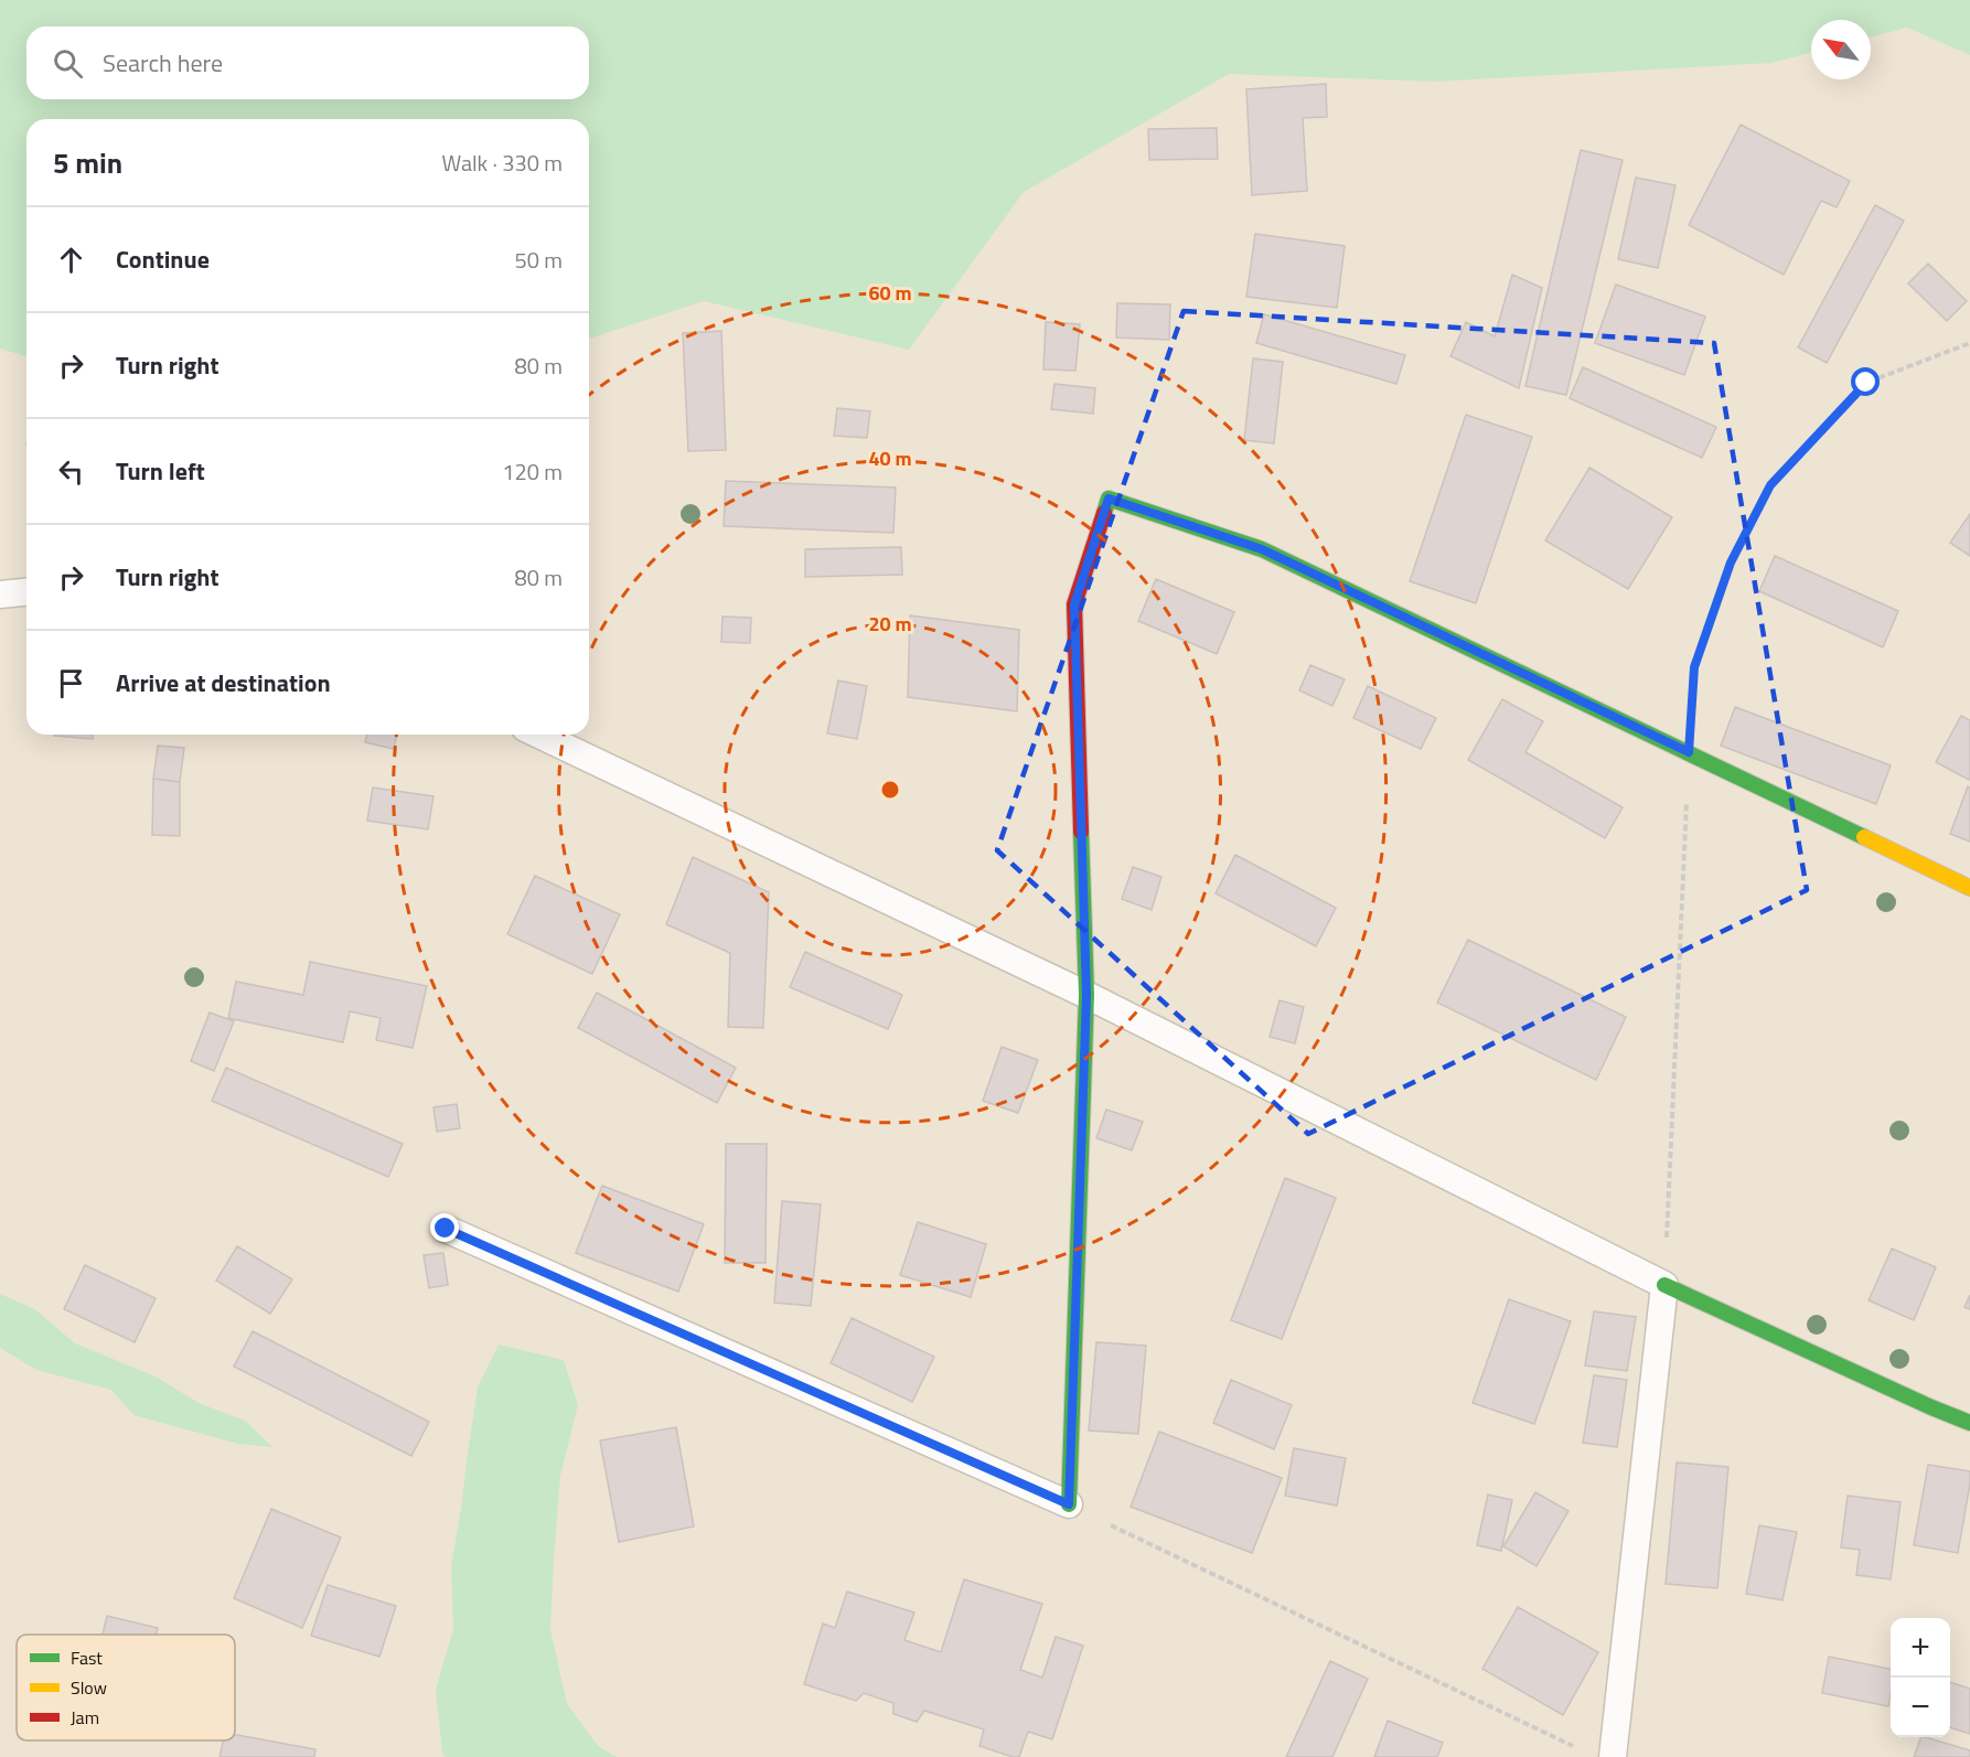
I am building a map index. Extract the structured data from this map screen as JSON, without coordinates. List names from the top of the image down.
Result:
{
  "legend": ["Fast", "Slow", "Jam"],
  "north": "top left",
  "page": {
    "search": "Search here",
    "heading": ["5 min", "Walk · 330 m"],
    "list": [
      ["Continue", "50 m"],
      ["Turn right", "80 m"],
      ["Turn left", "120 m"],
      ["Turn right", "80 m"],
      "Arrive at destination"
    ],
    "map_buttons": ["+", "−"]
  },
  "rings": ["60 m", "40 m", "20 m"]
}
